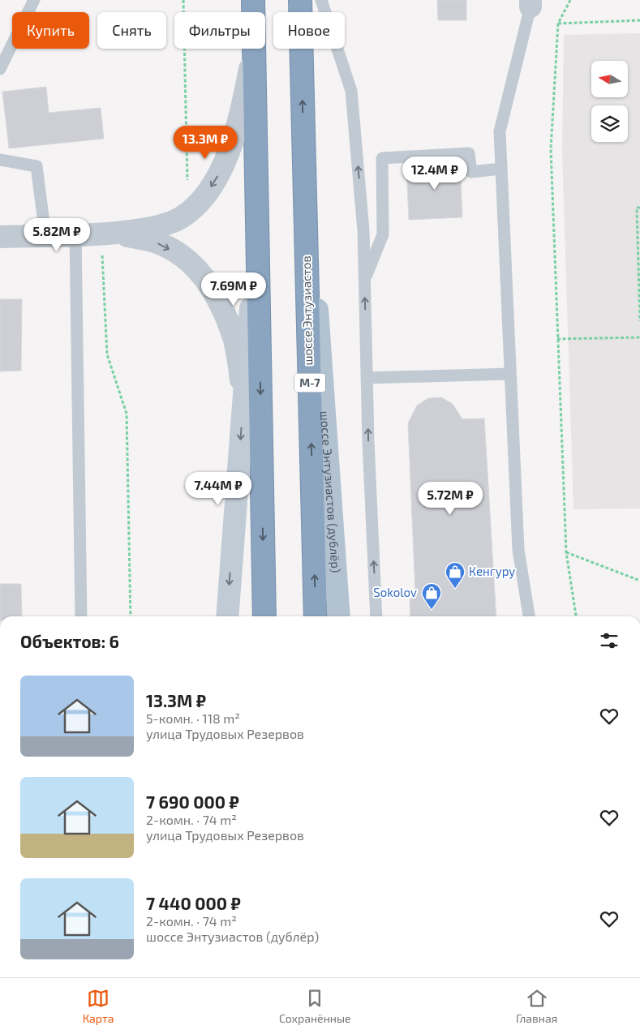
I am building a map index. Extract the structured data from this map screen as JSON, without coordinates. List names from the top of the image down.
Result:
{
  "streets": {
    "highway": ["шоссе Энтузиастов", "М-7"],
    "main road": ["шоссе Энтузиастов (дублёр)"]
  },
  "crossings": [
    ["шоссе Энтузиастов", "шоссе Энтузиастов (дублёр)"]
  ],
  "places": {
    "shop": ["Кенгуру", "Sokolov"]
  },
  "north": "left",
  "page": {
    "chip": [
      "Купить",
      "Снять",
      "Фильтры",
      "Новое"
    ],
    "price": [
      "13.3M ₽",
      "12.4M ₽",
      "5.82M ₽",
      "7.69M ₽",
      "7.44M ₽",
      "5.72M ₽"
    ],
    "heading": "Объектов: 6",
    "list": [
      {
        "name": "13.3M ₽",
        "note": "5-комн. · 118 m² · улица Трудовых Резервов"
      },
      {
        "name": "7 690 000 ₽",
        "note": "2-комн. · 74 m² · улица Трудовых Резервов"
      },
      {
        "name": "7 440 000 ₽",
        "note": "2-комн. · 74 m² · шоссе Энтузиастов (дублёр)"
      }
    ],
    "tabs": ["Карта", "Сохранённые", "Главная"]
  }
}
